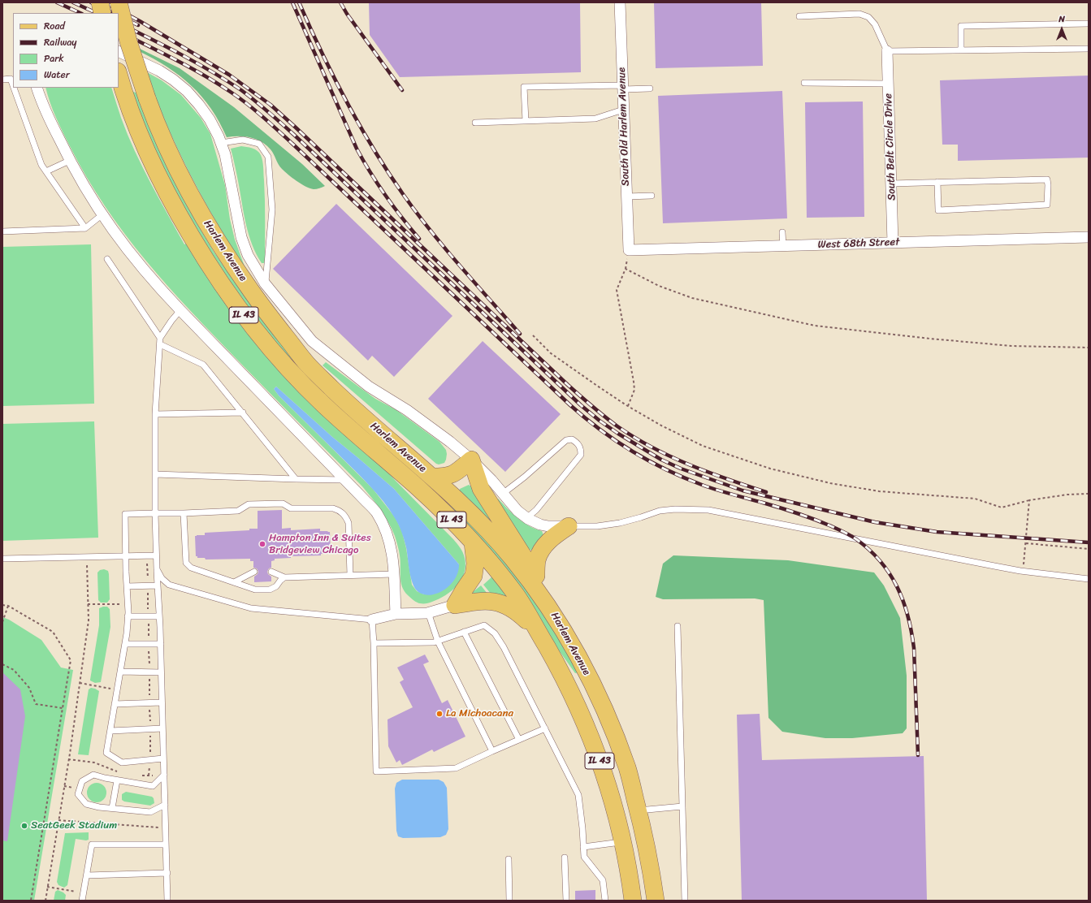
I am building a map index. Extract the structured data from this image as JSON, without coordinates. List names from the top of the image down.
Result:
{
  "streets": {
    "main road": ["Harlem Avenue", "IL 43"],
    "street": ["South Old Harlem Avenue", "South Belt Circle Drive", "West 68th Street"]
  },
  "crossings": [
    ["South Old Harlem Avenue", "West 68th Street"],
    ["South Belt Circle Drive", "West 68th Street"]
  ],
  "places": ["Hampton Inn & Suites Bridgeview Chicago", "La Michoacana", "SeatGeek Stadium"],
  "legend": [
    "Road",
    "Railway",
    "Park",
    "Water"
  ],
  "north": "top"
}
